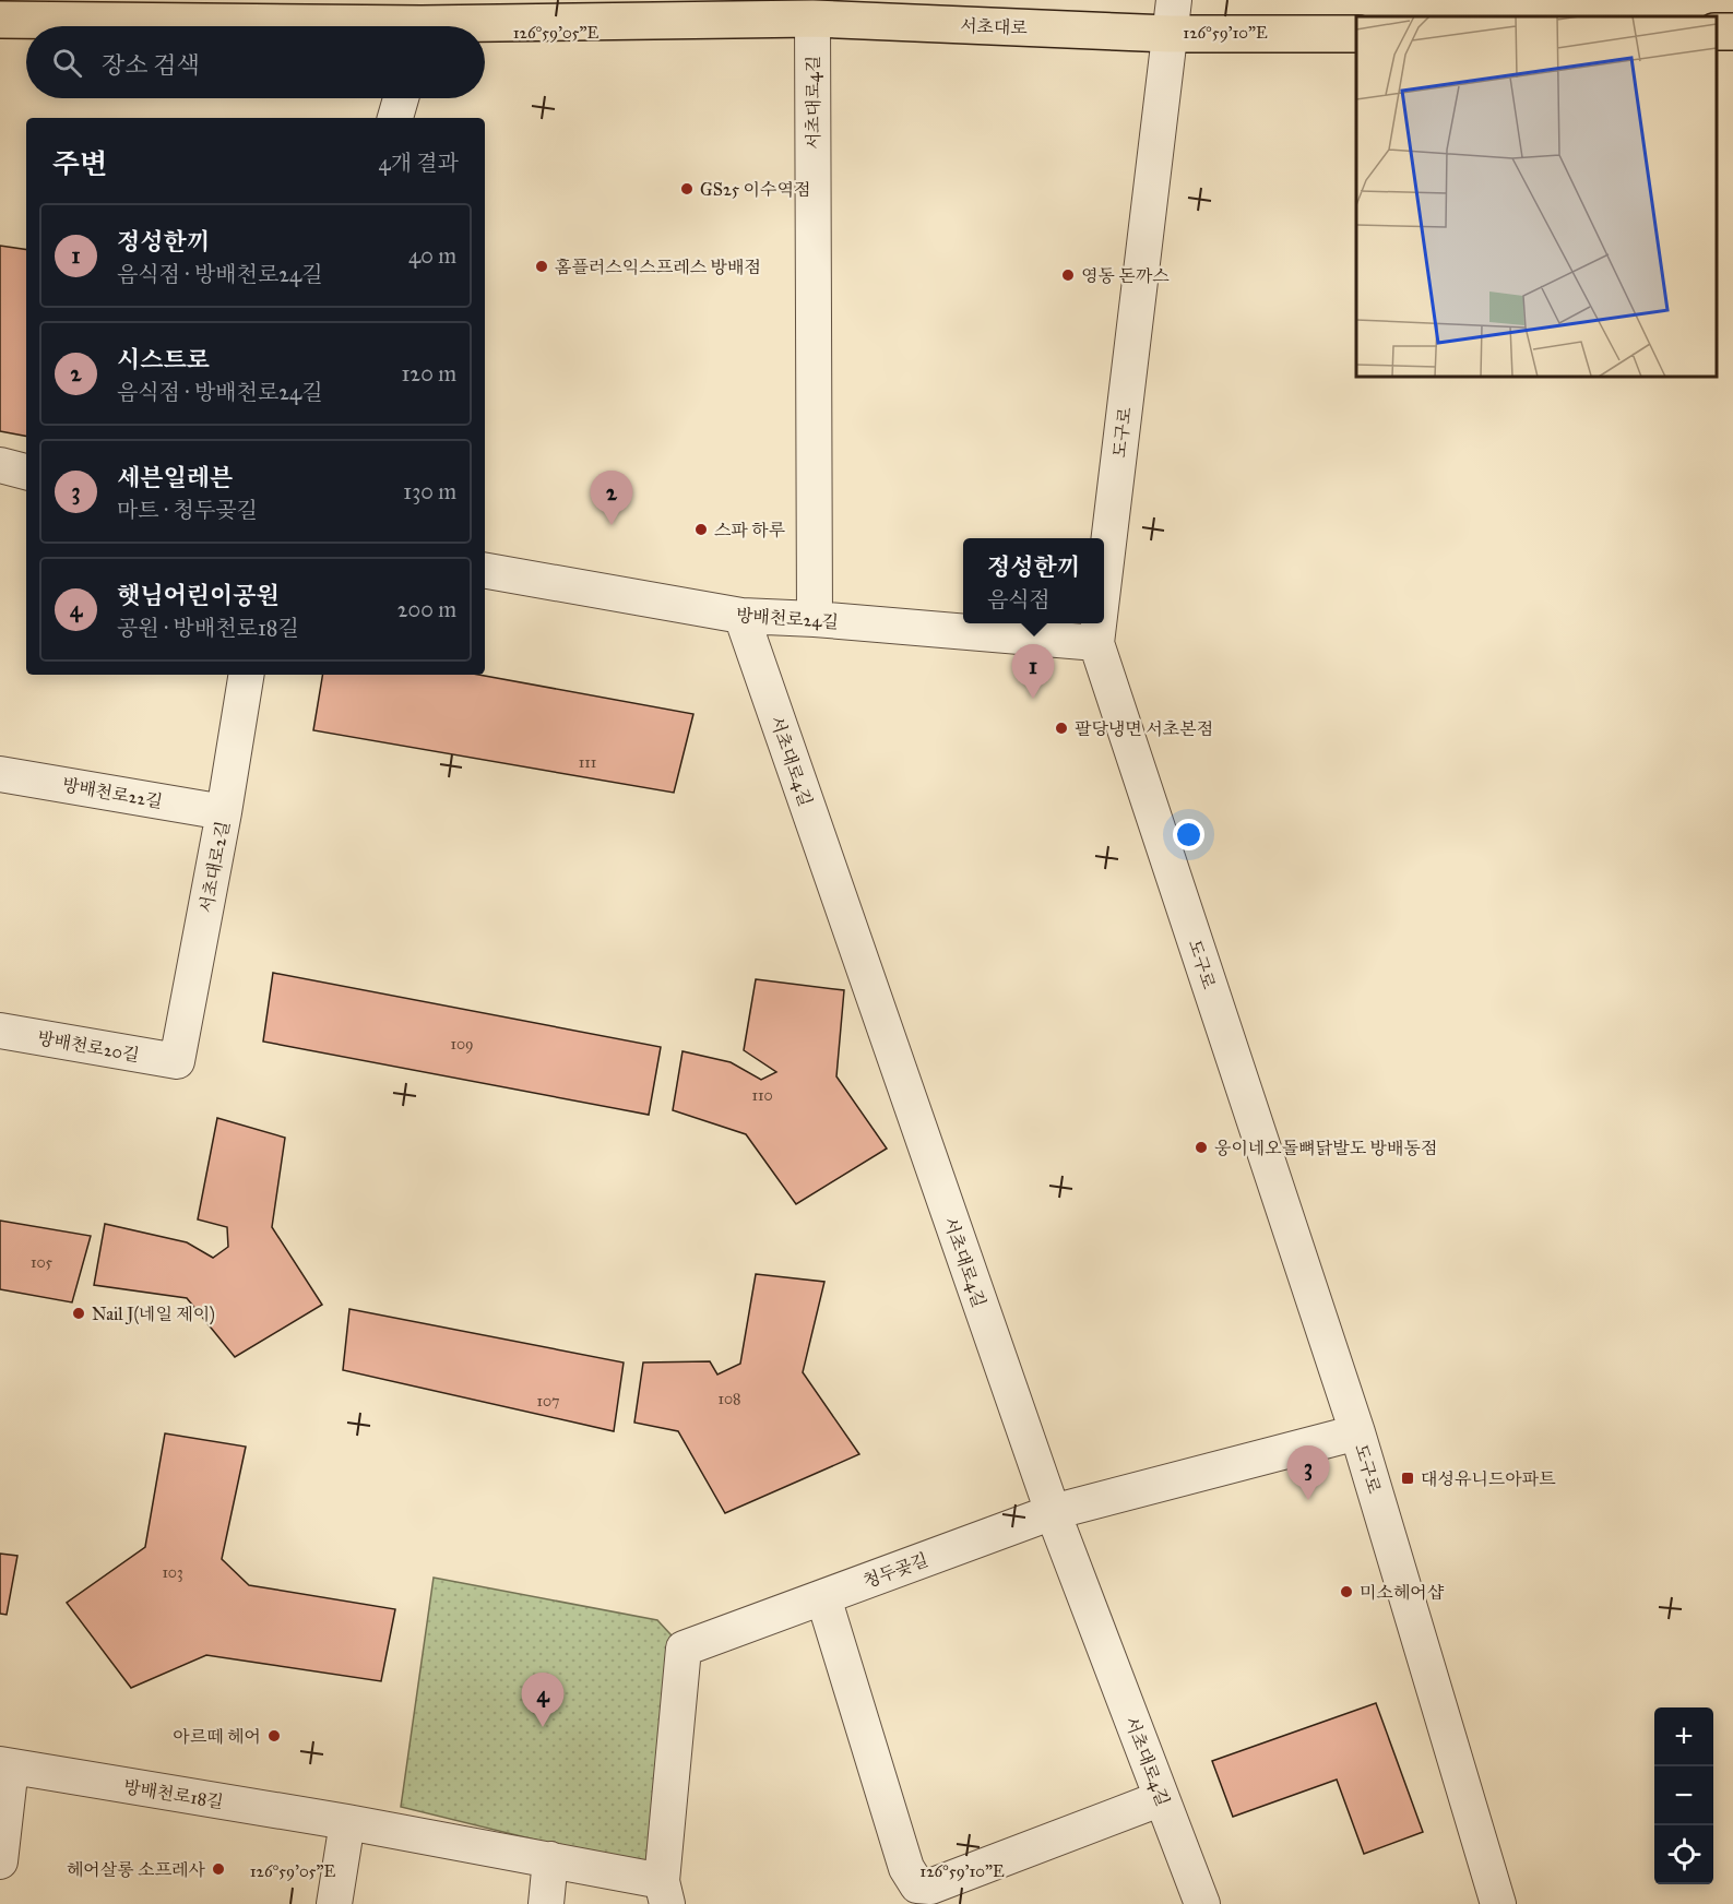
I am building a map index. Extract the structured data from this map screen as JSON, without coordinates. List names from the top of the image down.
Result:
{
  "streets": {
    "main road": ["서초대로"],
    "street": [
      "서초대로4길",
      "도구로",
      "방배천로24길",
      "방배천로22길",
      "서초대로2길",
      "방배천로20길",
      "청두곶길",
      "방배천로18길"
    ]
  },
  "crossings": [
    ["서초대로", "서초대로4길"],
    ["서초대로", "도구로"],
    ["서초대로4길", "방배천로24길"],
    ["서초대로4길", "청두곶길"],
    ["도구로", "방배천로24길"],
    ["도구로", "청두곶길"],
    ["방배천로22길", "서초대로2길"],
    ["서초대로2길", "방배천로20길"],
    ["청두곶길", "방배천로18길"]
  ],
  "places": {
    "other": [
      "GS25 이수역점",
      "홈플러스익스프레스 방배점",
      "영동 돈까스",
      "스파 하루",
      "팔당냉면 서초본점",
      "웅이네오돌뼈닭발도 방배동점",
      "Nail J(네일 제이)",
      "미소헤어샵",
      "아르떼 헤어",
      "헤어살롱 소프레사"
    ],
    "transit": ["대성유니드아파트"]
  },
  "house_numbers": [
    "111",
    "109",
    "110",
    "105",
    "108",
    "107",
    "103"
  ],
  "page": {
    "search": "장소 검색",
    "heading": ["주변", "4개 결과"],
    "list": [
      {
        "mark": "1",
        "name": "정성한끼",
        "note": "음식점 · 방배천로24길",
        "value": "40 m"
      },
      {
        "mark": "2",
        "name": "시스트로",
        "note": "음식점 · 방배천로24길",
        "value": "120 m"
      },
      {
        "mark": "3",
        "name": "세븐일레븐",
        "note": "마트 · 청두곶길",
        "value": "130 m"
      },
      {
        "mark": "4",
        "name": "햇님어린이공원",
        "note": "공원 · 방배천로18길",
        "value": "200 m"
      }
    ],
    "pins": [
      "2",
      "1",
      "3",
      "4"
    ],
    "popup": ["정성한끼", "음식점"],
    "map_buttons": ["+", "−"]
  },
  "coordinates": ["126°59'05\"E", "126°59'10\"E"]
}
